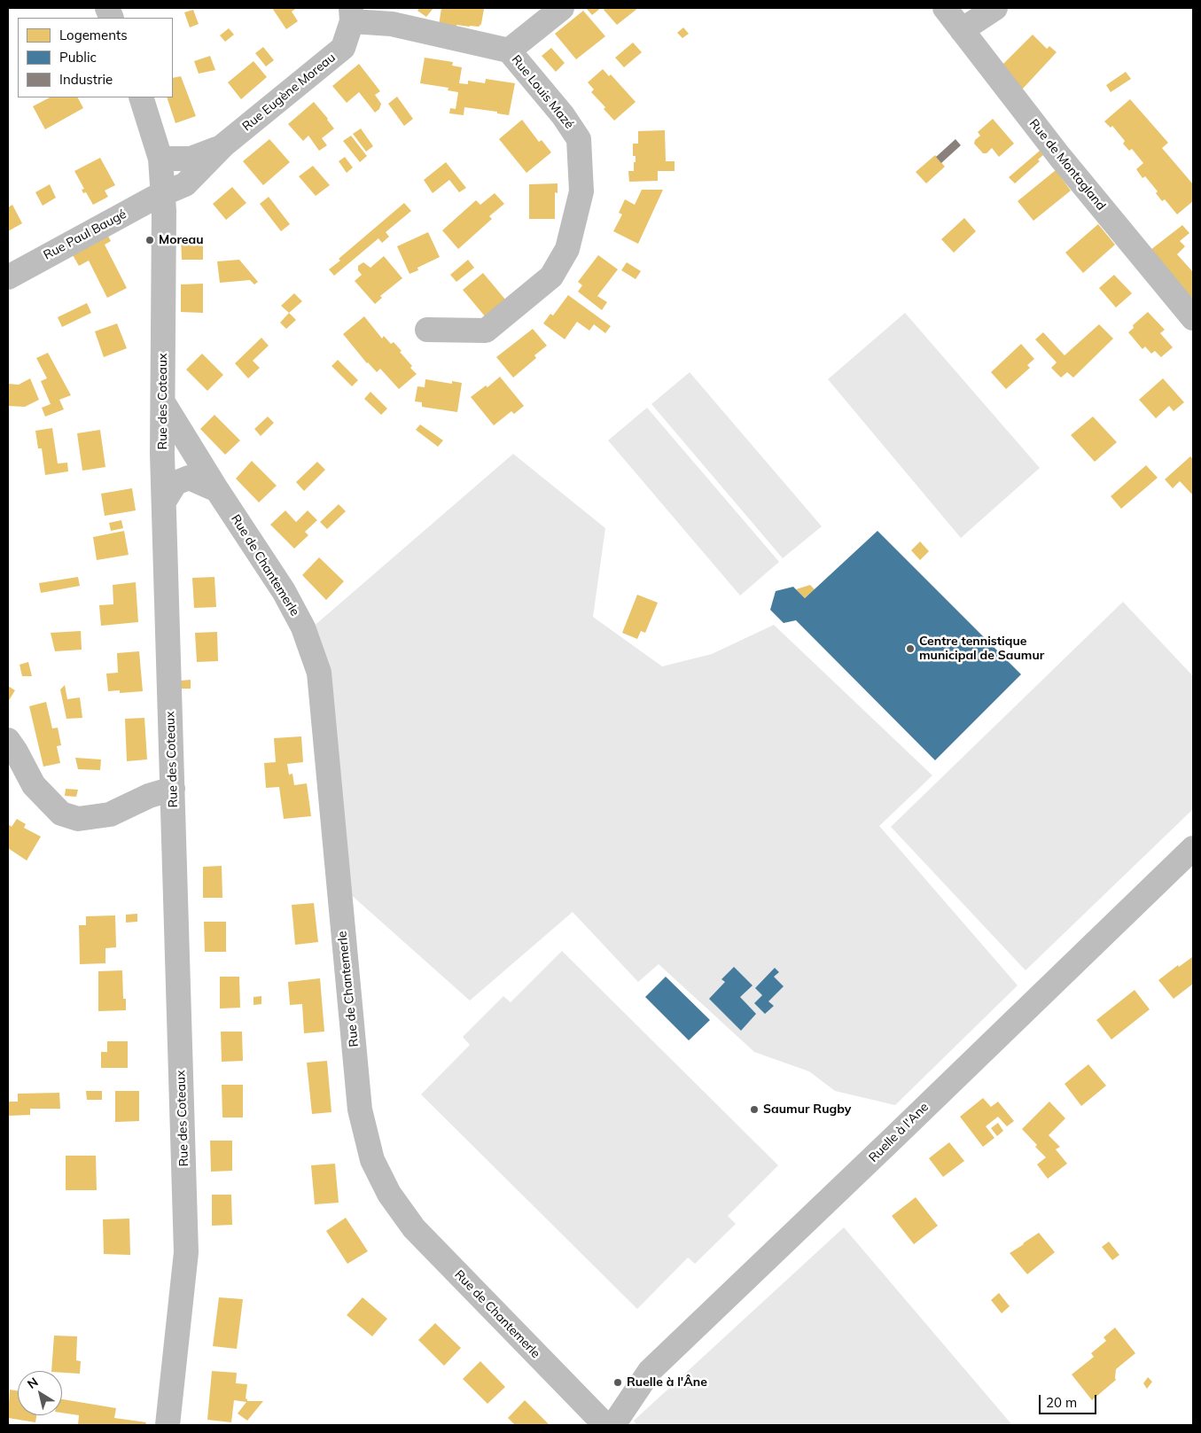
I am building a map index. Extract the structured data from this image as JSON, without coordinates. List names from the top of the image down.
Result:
{
  "streets": {
    "street": [
      "Rue Eugène Moreau",
      "Rue Louis Mazé",
      "Rue de Montagland",
      "Rue Paul Baugé",
      "Rue des Coteaux",
      "Rue de Chantemerle",
      "Ruelle à l'Ane"
    ]
  },
  "crossings": [
    ["Rue Eugène Moreau", "Rue Louis Mazé"],
    ["Rue Eugène Moreau", "Rue Paul Baugé"],
    ["Rue Eugène Moreau", "Rue des Coteaux"],
    ["Rue Paul Baugé", "Rue des Coteaux"],
    ["Rue des Coteaux", "Rue de Chantemerle"]
  ],
  "places": [
    "Moreau",
    "Centre tennistique municipal de Saumur",
    "Saumur Rugby",
    "Ruelle à l'Âne"
  ],
  "legend": ["Logements", "Public", "Industrie"],
  "scale_bar": "20 m",
  "north": "top left"
}
